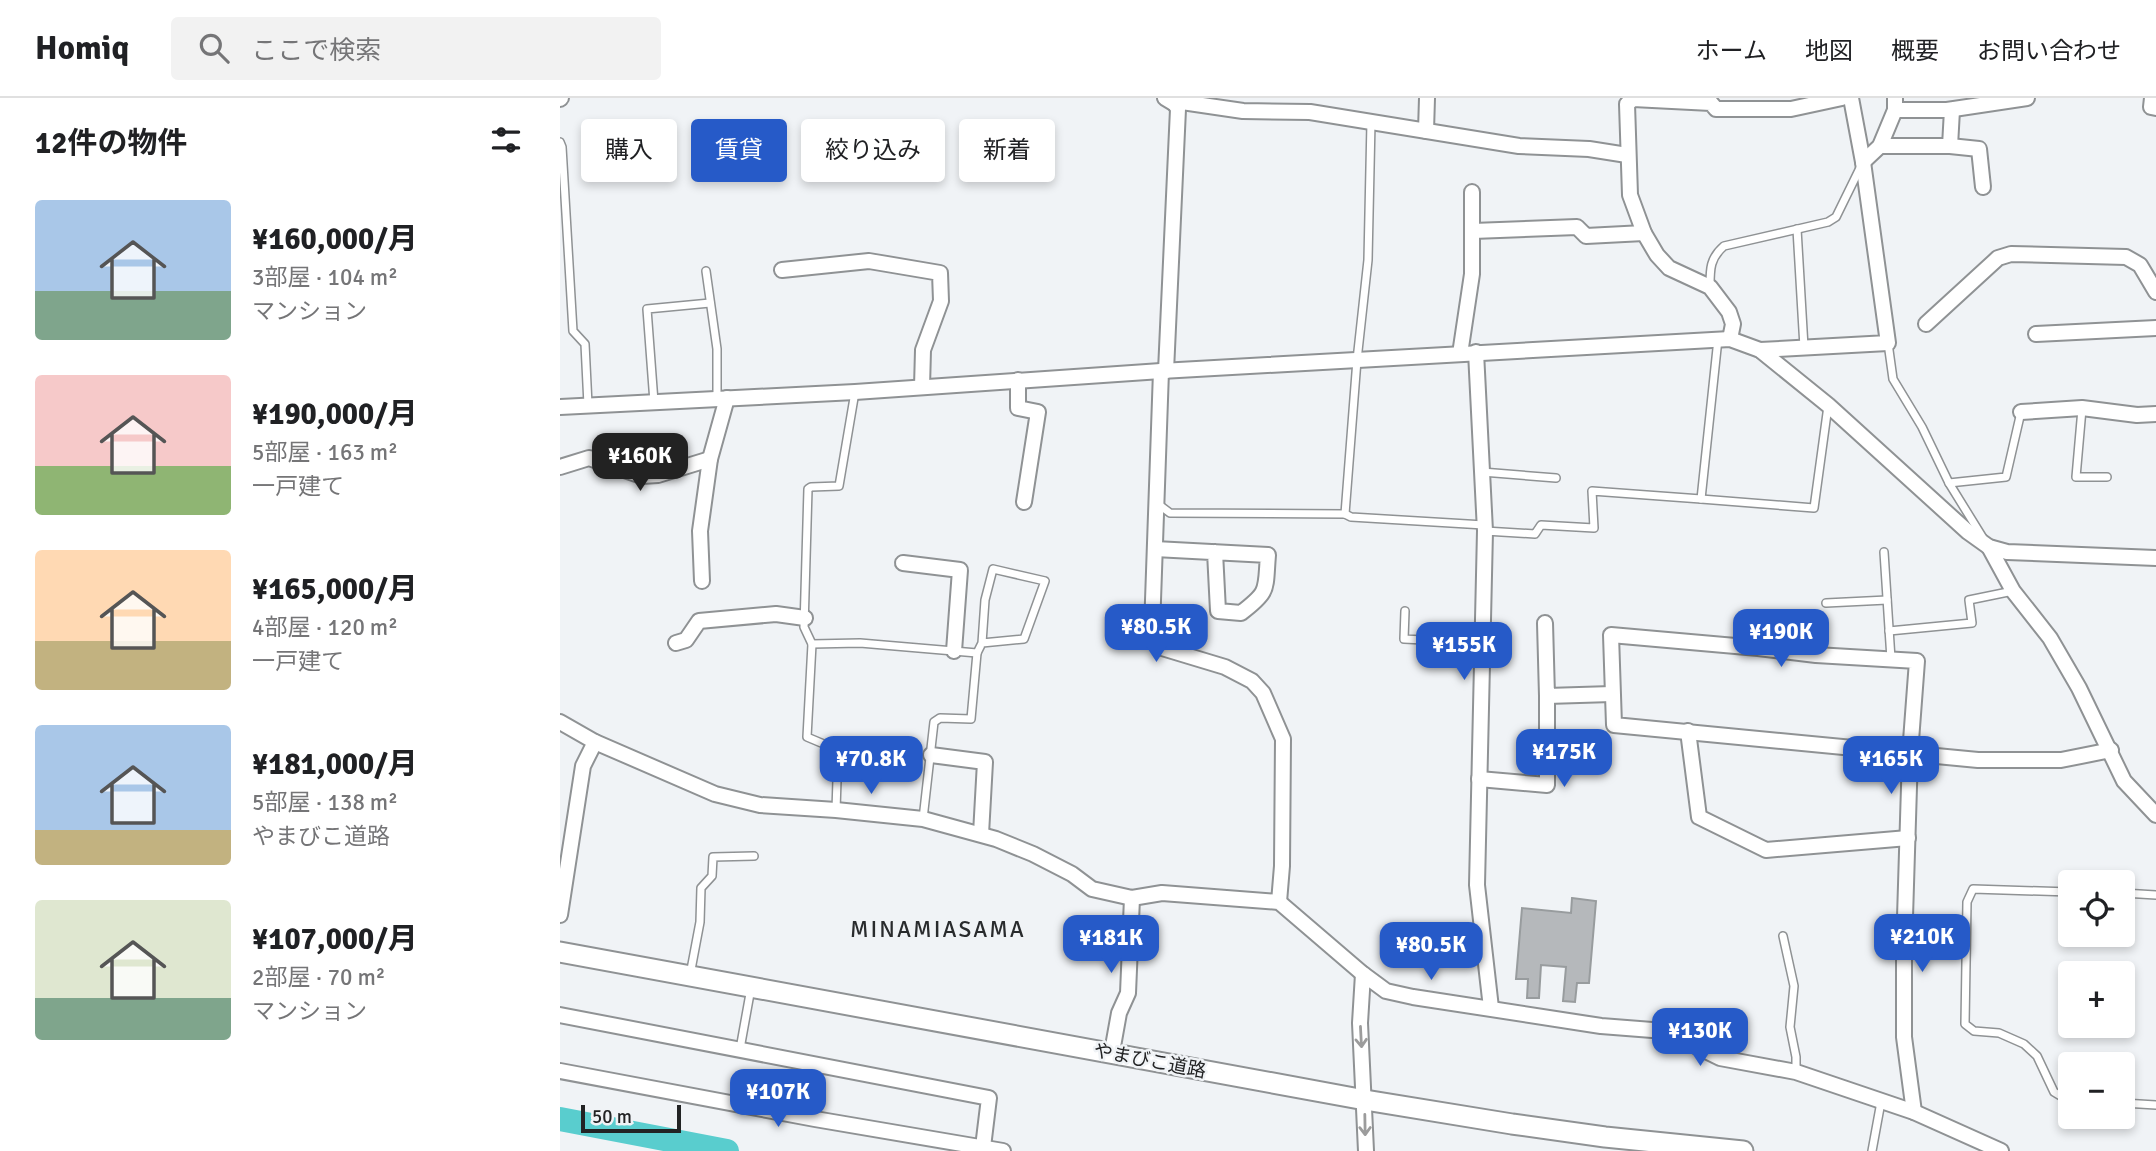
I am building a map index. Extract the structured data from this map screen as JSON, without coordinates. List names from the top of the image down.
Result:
{
  "streets": {
    "street": ["やまびこ道路"]
  },
  "districts": ["MINAMIASAMA"],
  "scale_bar": "50 m",
  "page": {
    "header": "Homiq",
    "search": "ここで検索",
    "nav": [
      "ホーム",
      "地図",
      "概要",
      "お問い合わせ"
    ],
    "heading": "12件の物件",
    "chip": [
      "購入",
      "賃貸",
      "絞り込み",
      "新着"
    ],
    "list": [
      {
        "name": "¥160,000/月",
        "note": "3部屋 · 104 m² · マンション"
      },
      {
        "name": "¥190,000/月",
        "note": "5部屋 · 163 m² · 一戸建て"
      },
      {
        "name": "¥165,000/月",
        "note": "4部屋 · 120 m² · 一戸建て"
      },
      {
        "name": "¥181,000/月",
        "note": "5部屋 · 138 m² · やまびこ道路"
      },
      {
        "name": "¥107,000/月",
        "note": "2部屋 · 70 m² · マンション"
      }
    ],
    "price": [
      "¥160K",
      "¥80.5K",
      "¥190K",
      "¥155K",
      "¥175K",
      "¥70.8K",
      "¥165K",
      "¥210K",
      "¥181K",
      "¥80.5K",
      "¥130K",
      "¥107K"
    ],
    "map_buttons": ["+", "−"],
    "scale": "50 m"
  }
}
